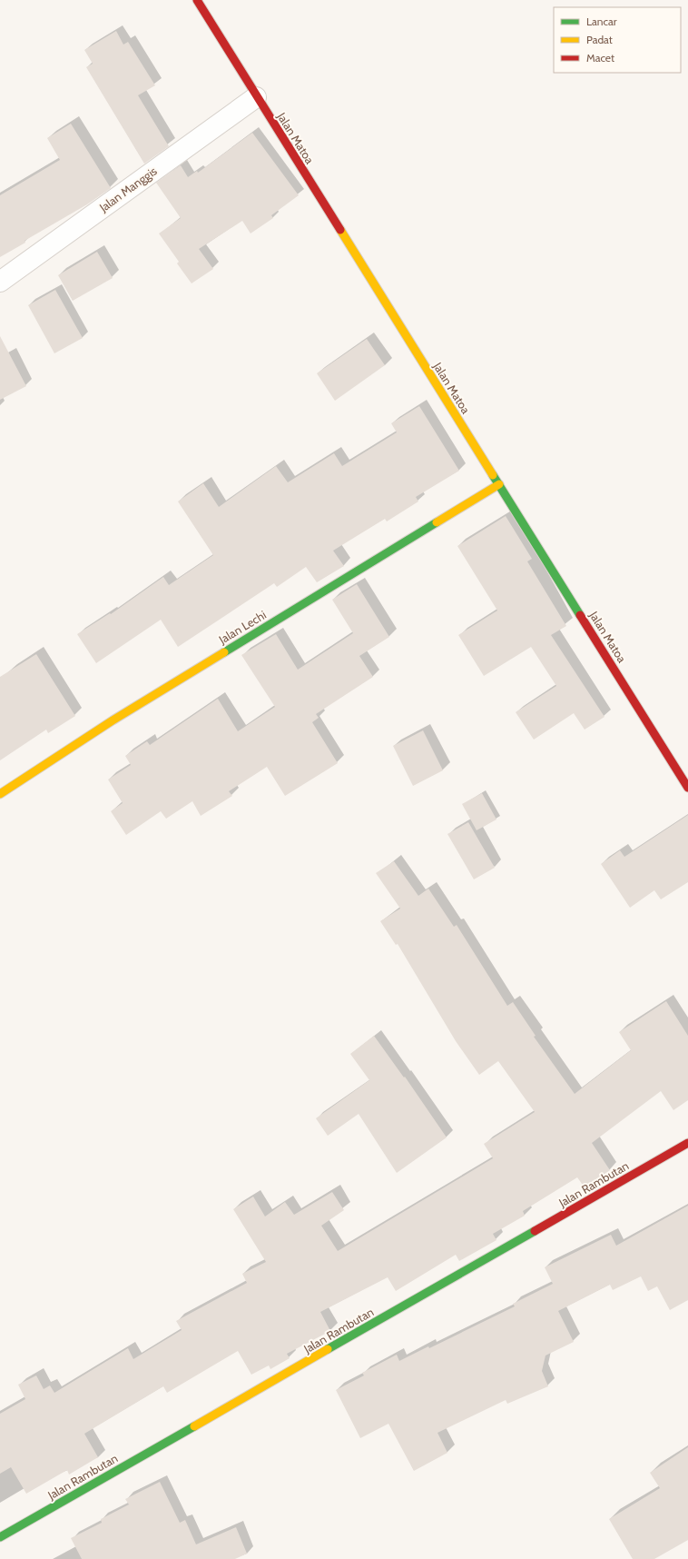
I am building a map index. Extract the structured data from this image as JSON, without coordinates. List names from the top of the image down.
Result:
{
  "streets": {
    "street": [
      "Jalan Matoa",
      "Jalan Manggis",
      "Jalan Lechi",
      "Jalan Rambutan"
    ]
  },
  "crossings": [
    ["Jalan Matoa", "Jalan Manggis"],
    ["Jalan Matoa", "Jalan Lechi"]
  ],
  "legend": ["Lancar", "Padat", "Macet"]
}
